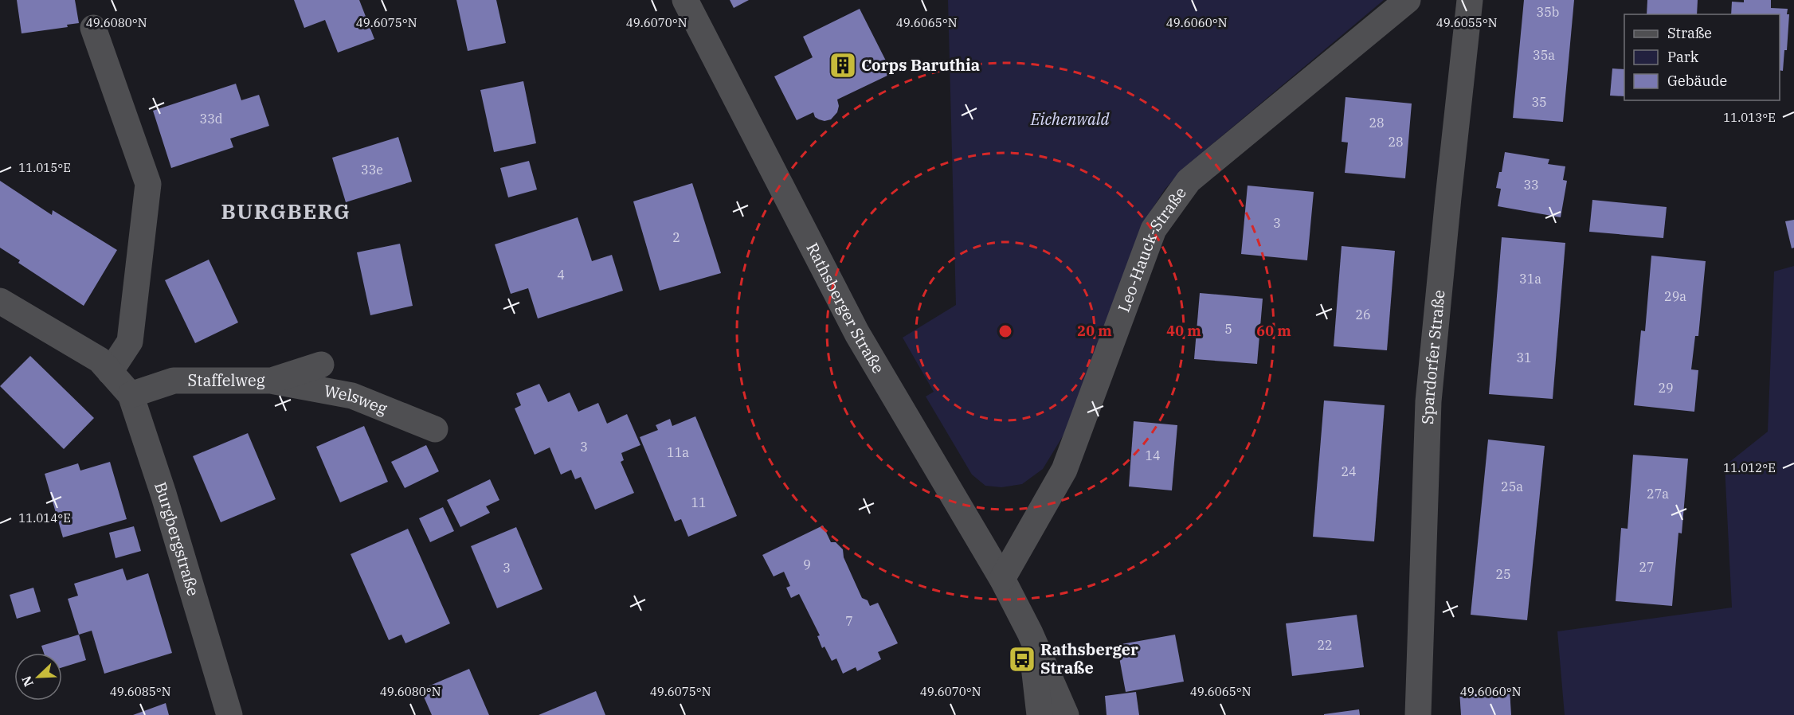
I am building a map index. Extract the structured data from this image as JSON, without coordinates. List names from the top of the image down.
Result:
{
  "streets": {
    "street": [
      "Leo-Hauck-Straße",
      "Rathsberger Straße",
      "Spardorfer Straße",
      "Staffelweg",
      "Welsweg",
      "Burgbergstraße"
    ]
  },
  "crossings": [
    ["Leo-Hauck-Straße", "Rathsberger Straße"],
    ["Staffelweg", "Welsweg"],
    ["Staffelweg", "Burgbergstraße"]
  ],
  "districts": ["BURGBERG"],
  "parks": ["Eichenwald"],
  "places": {
    "building": ["Corps Baruthia"],
    "bus stop": ["Rathsberger Straße"]
  },
  "house_numbers": [
    "35b",
    "35a",
    "35",
    "33d",
    "28",
    "28",
    "33e",
    "33",
    "3",
    "2",
    "4",
    "31a",
    "29a",
    "26",
    "5",
    "31",
    "29",
    "3",
    "11a",
    "14",
    "24",
    "25a",
    "27a",
    "11",
    "9",
    "27",
    "3",
    "25",
    "7",
    "22"
  ],
  "legend": ["Straße", "Park", "Gebäude"],
  "north": "bottom left",
  "coordinates": [
    "49.6080°N",
    "49.6075°N",
    "49.6070°N",
    "49.6065°N",
    "49.6060°N",
    "49.6055°N",
    "11.013°E",
    "11.015°E",
    "11.012°E",
    "11.014°E",
    "49.6085°N"
  ],
  "rings": ["20 m", "40 m", "60 m"]
}
